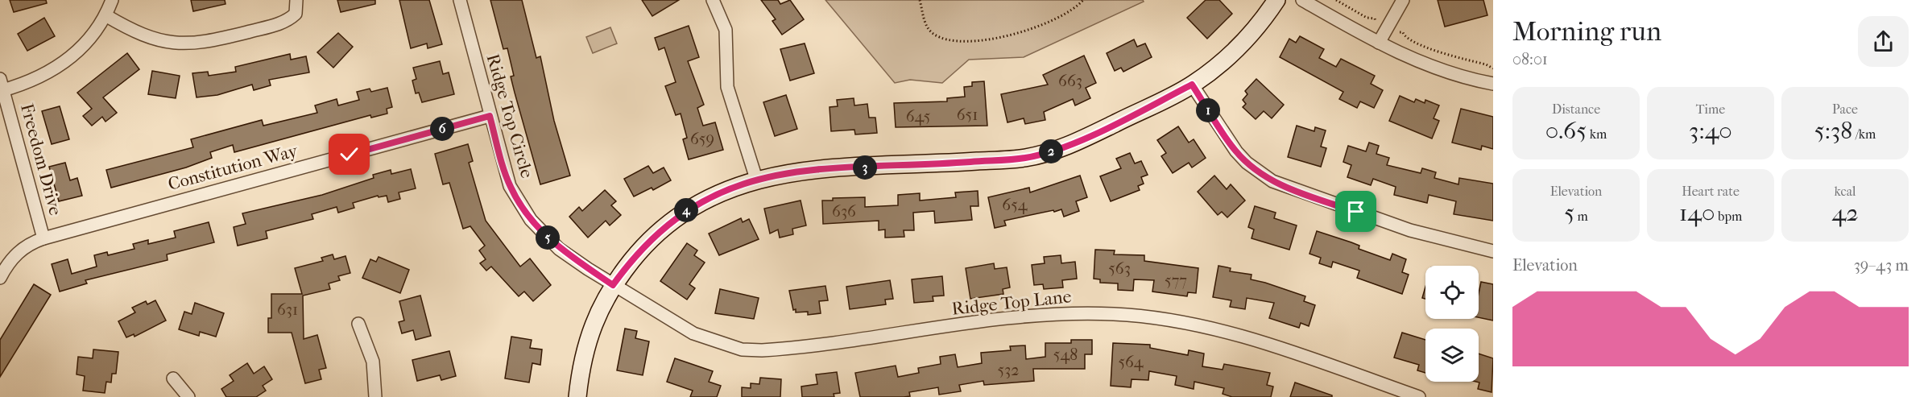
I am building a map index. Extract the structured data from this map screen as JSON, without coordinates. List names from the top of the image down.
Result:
{
  "streets": {
    "street": [
      "Ridge Top Circle",
      "Freedom Drive",
      "Constitution Way",
      "Ridge Top Lane"
    ]
  },
  "crossings": [
    ["Ridge Top Circle", "Constitution Way"],
    ["Ridge Top Circle", "Ridge Top Lane"],
    ["Freedom Drive", "Constitution Way"]
  ],
  "house_numbers": [
    "663",
    "651",
    "645",
    "659",
    "654",
    "636",
    "563",
    "577",
    "631",
    "548",
    "564",
    "532"
  ],
  "page": {
    "heading": ["Morning run", "08:01"],
    "stats": [
      ["Distance", "0.65 km"],
      ["Time", "3:40"],
      ["Pace", "5:38 /km"],
      ["Elevation", "5 m"],
      ["Heart rate", "140 bpm"],
      ["kcal", "42"]
    ],
    "pins": [
      "1",
      "6",
      "2",
      "3",
      "4",
      "5"
    ],
    "chart": ["Elevation", "39–43 m"]
  }
}
